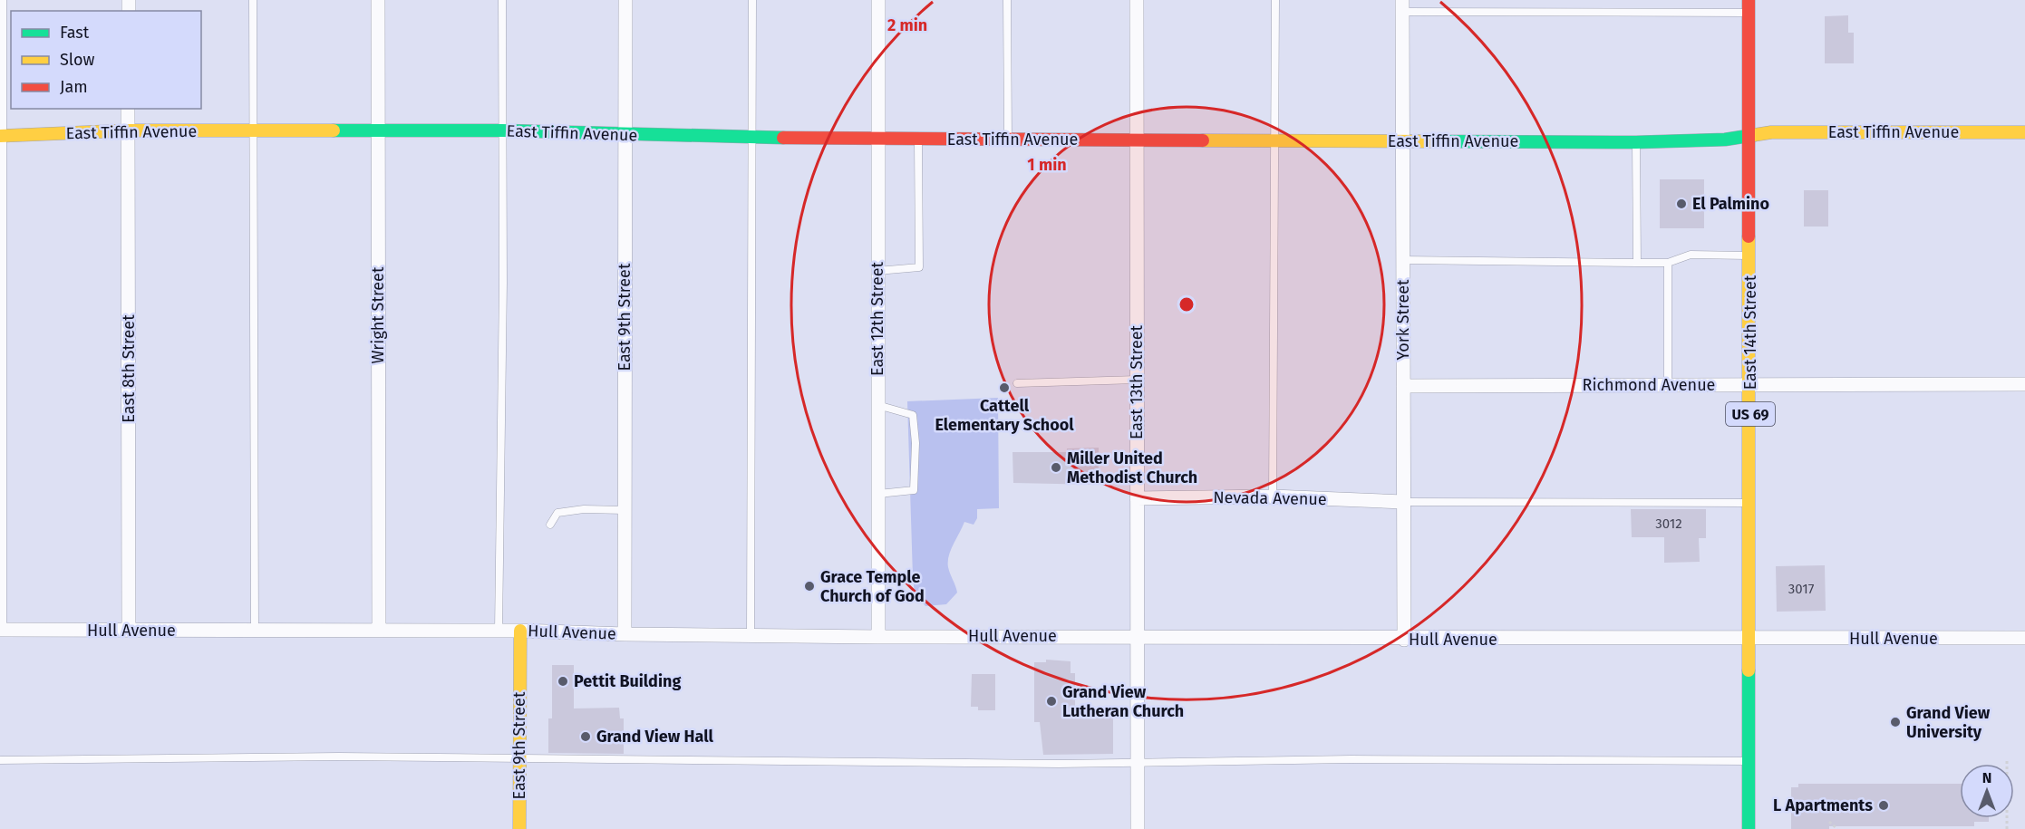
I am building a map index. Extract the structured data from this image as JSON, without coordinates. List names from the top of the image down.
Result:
{
  "streets": {
    "street": [
      "East Tiffin Avenue",
      "Wright Street",
      "East 9th Street",
      "East 12th Street",
      "York Street",
      "East 14th Street",
      "East 8th Street",
      "East 13th Street",
      "Richmond Avenue",
      "US 69",
      "Nevada Avenue",
      "Hull Avenue"
    ]
  },
  "crossings": [
    ["East Tiffin Avenue", "Wright Street"],
    ["East Tiffin Avenue", "East 9th Street"],
    ["East Tiffin Avenue", "East 12th Street"],
    ["East Tiffin Avenue", "York Street"],
    ["East Tiffin Avenue", "East 14th Street"],
    ["East Tiffin Avenue", "East 8th Street"],
    ["East Tiffin Avenue", "East 13th Street"],
    ["Wright Street", "Hull Avenue"],
    ["East 9th Street", "Hull Avenue"],
    ["East 12th Street", "Hull Avenue"],
    ["York Street", "Richmond Avenue"],
    ["York Street", "Nevada Avenue"],
    ["York Street", "Hull Avenue"],
    ["East 14th Street", "Richmond Avenue"],
    ["East 14th Street", "Hull Avenue"],
    ["East 8th Street", "Hull Avenue"],
    ["East 13th Street", "Nevada Avenue"],
    ["East 13th Street", "Hull Avenue"]
  ],
  "places": [
    "El Palmino",
    "Cattell Elementary School",
    "Miller United Methodist Church",
    "Grace Temple Church of God",
    "Pettit Building",
    "Grand View Lutheran Church",
    "Grand View University",
    "Grand View Hall",
    "L Apartments"
  ],
  "house_numbers": ["3012", "3017"],
  "legend": ["Fast", "Slow", "Jam"],
  "north": "top",
  "rings": ["2 min", "1 min"]
}
